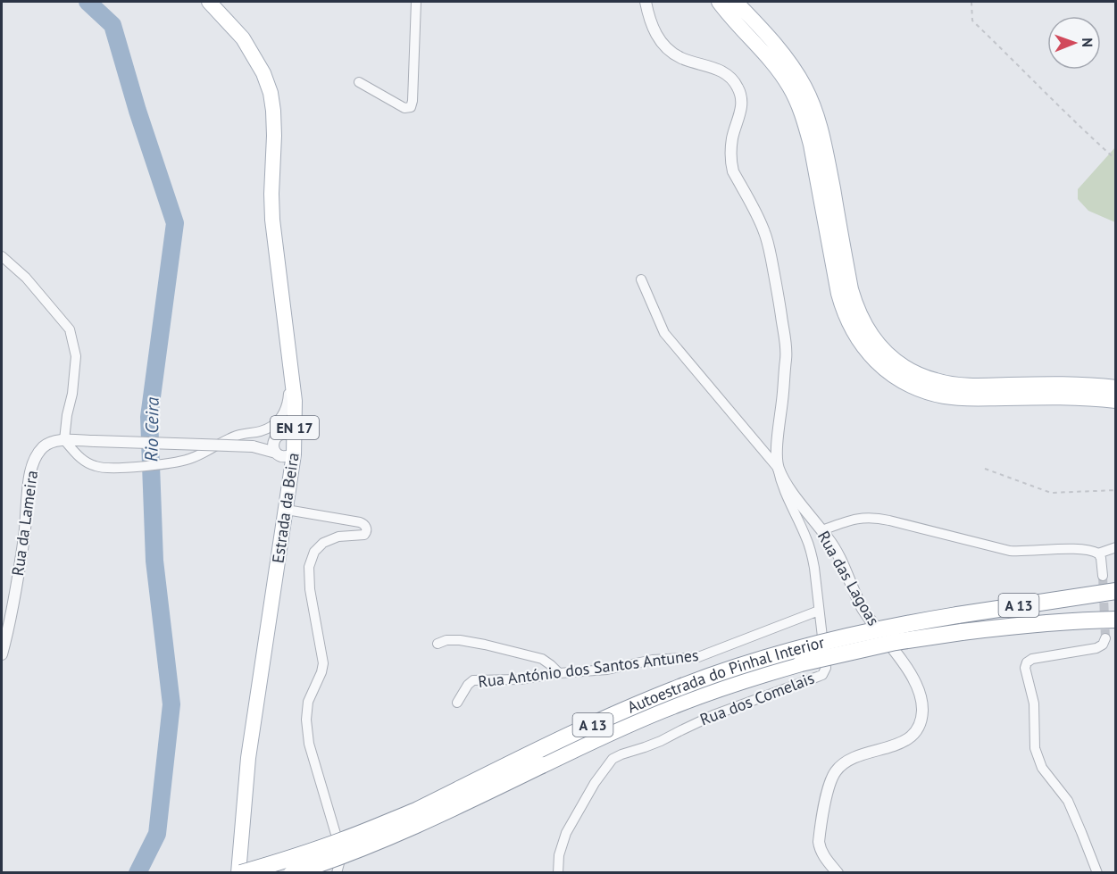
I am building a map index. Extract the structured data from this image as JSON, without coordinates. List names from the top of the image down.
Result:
{
  "streets": {
    "highway": ["A 13", "Autoestrada do Pinhal Interior"],
    "main road": ["EN 17", "Estrada da Beira"],
    "street": [
      "Rua da Lameira",
      "Rua das Lagoas",
      "Rua António dos Santos Antunes",
      "Rua dos Comelais"
    ]
  },
  "crossings": [
    ["Estrada da Beira", "Autoestrada do Pinhal Interior"],
    ["Rua das Lagoas", "Rua dos Comelais"],
    ["Rua António dos Santos Antunes", "Rua dos Comelais"]
  ],
  "water": ["Rio Ceira"],
  "north": "right"
}
